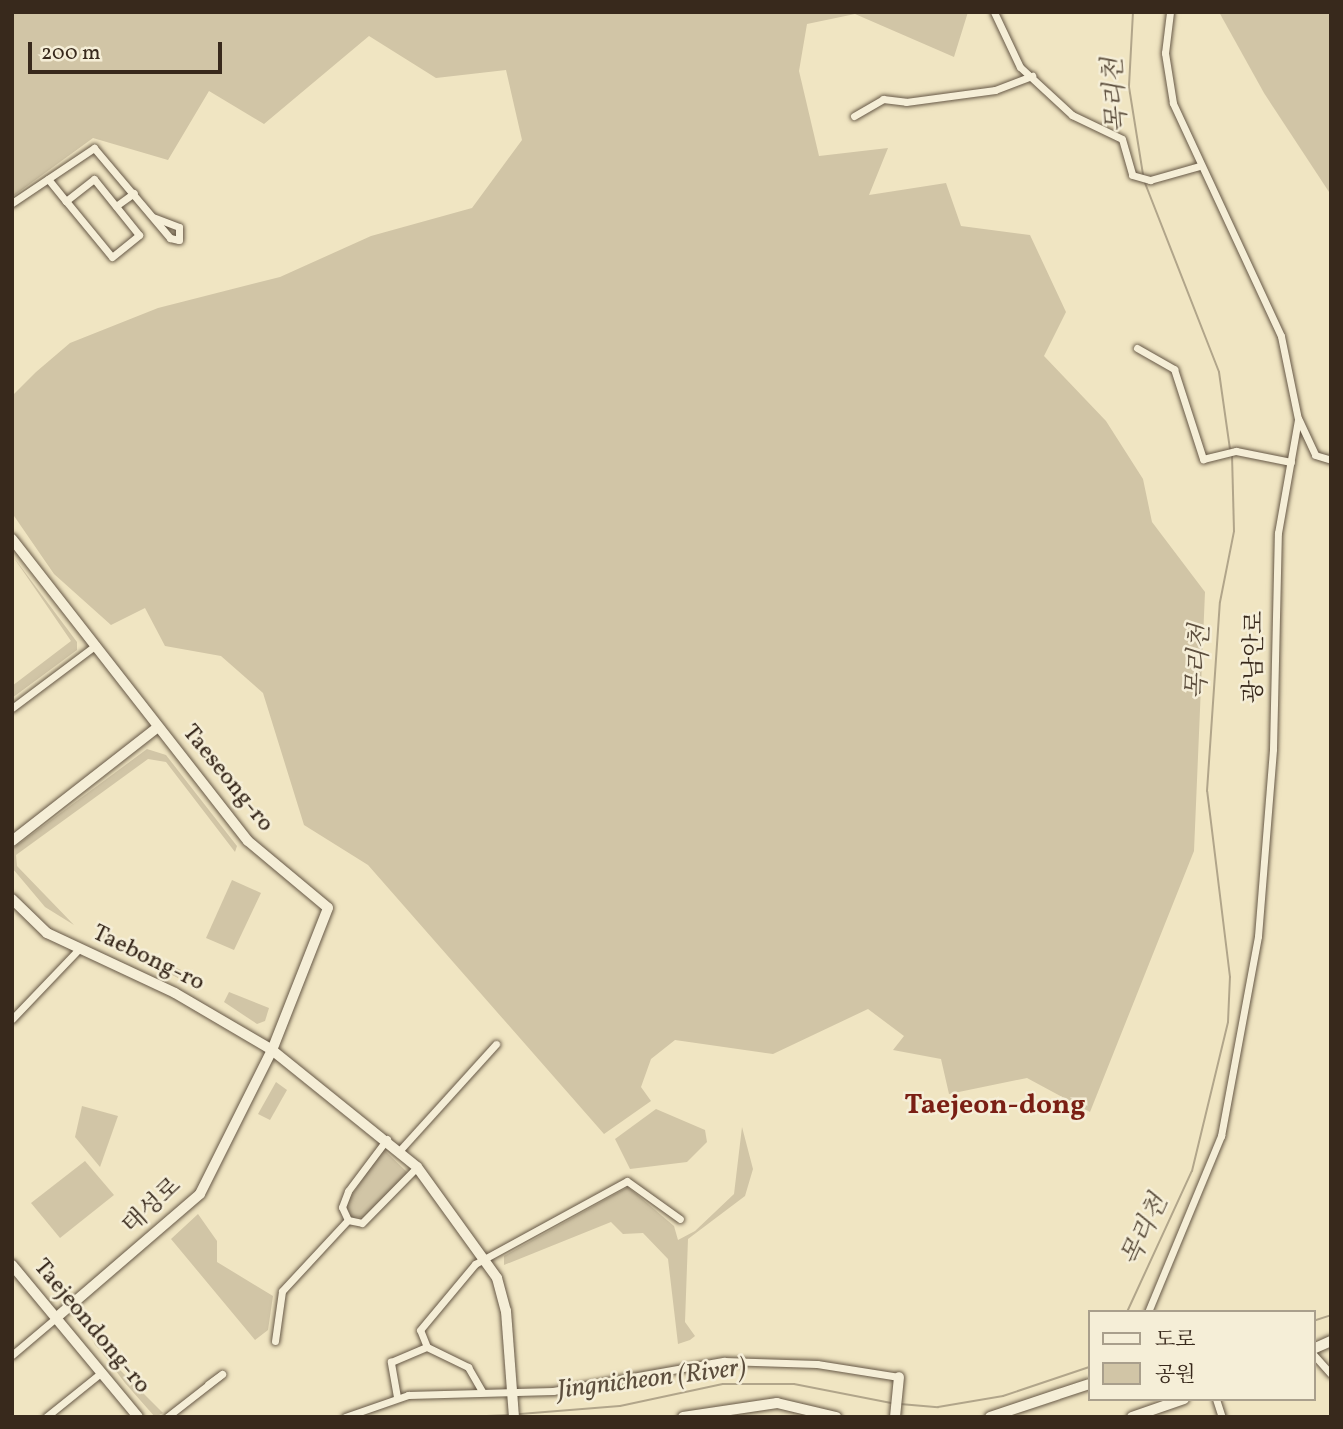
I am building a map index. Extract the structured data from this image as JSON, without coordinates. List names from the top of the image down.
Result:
{
  "streets": {
    "street": [
      "광남안로",
      "Taeseong-ro",
      "Taebong-ro",
      "태성로",
      "Taejeondong-ro"
    ]
  },
  "crossings": [
    ["Taeseong-ro", "Taebong-ro"],
    ["Taeseong-ro", "태성로"],
    ["Taebong-ro", "태성로"],
    ["태성로", "Taejeondong-ro"]
  ],
  "districts": ["Taejeon-dong"],
  "water": ["목리천", "Jingnicheon (River)"],
  "legend": ["도로", "공원"],
  "scale_bar": "200 m"
}
